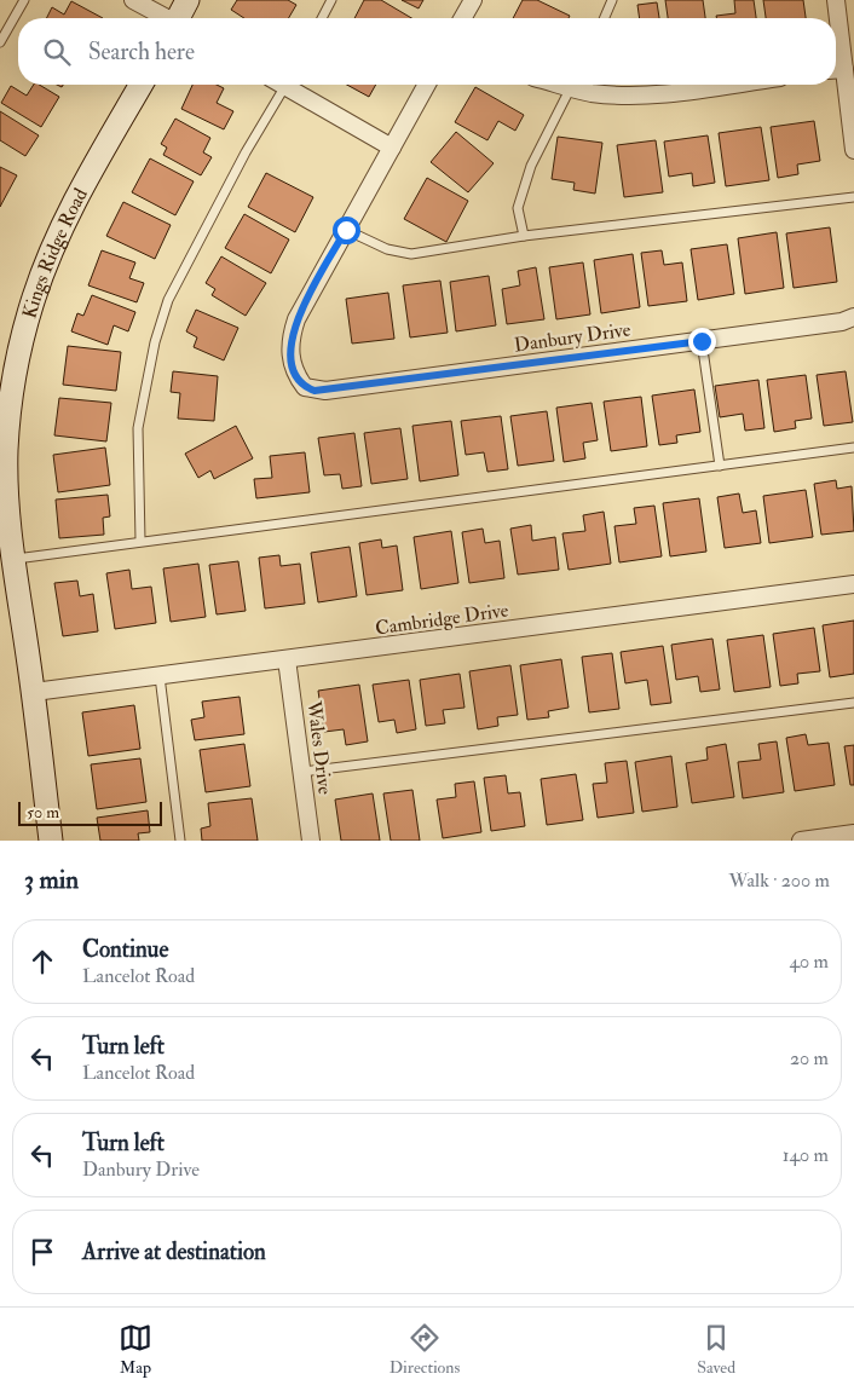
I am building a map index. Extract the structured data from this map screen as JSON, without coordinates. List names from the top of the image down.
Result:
{
  "streets": {
    "street": [
      "Kings Ridge Road",
      "Danbury Drive",
      "Cambridge Drive",
      "Wales Drive"
    ]
  },
  "crossings": [
    ["Kings Ridge Road", "Cambridge Drive"],
    ["Cambridge Drive", "Wales Drive"]
  ],
  "scale_bar": "50 m",
  "page": {
    "search": "Search here",
    "scale": "50 m",
    "heading": ["3 min", "Walk · 200 m"],
    "list": [
      ["Continue", "Lancelot Road", "40 m"],
      ["Turn left", "Lancelot Road", "20 m"],
      ["Turn left", "Danbury Drive", "140 m"],
      "Arrive at destination"
    ],
    "nav": ["Map", "Directions", "Saved"]
  }
}
